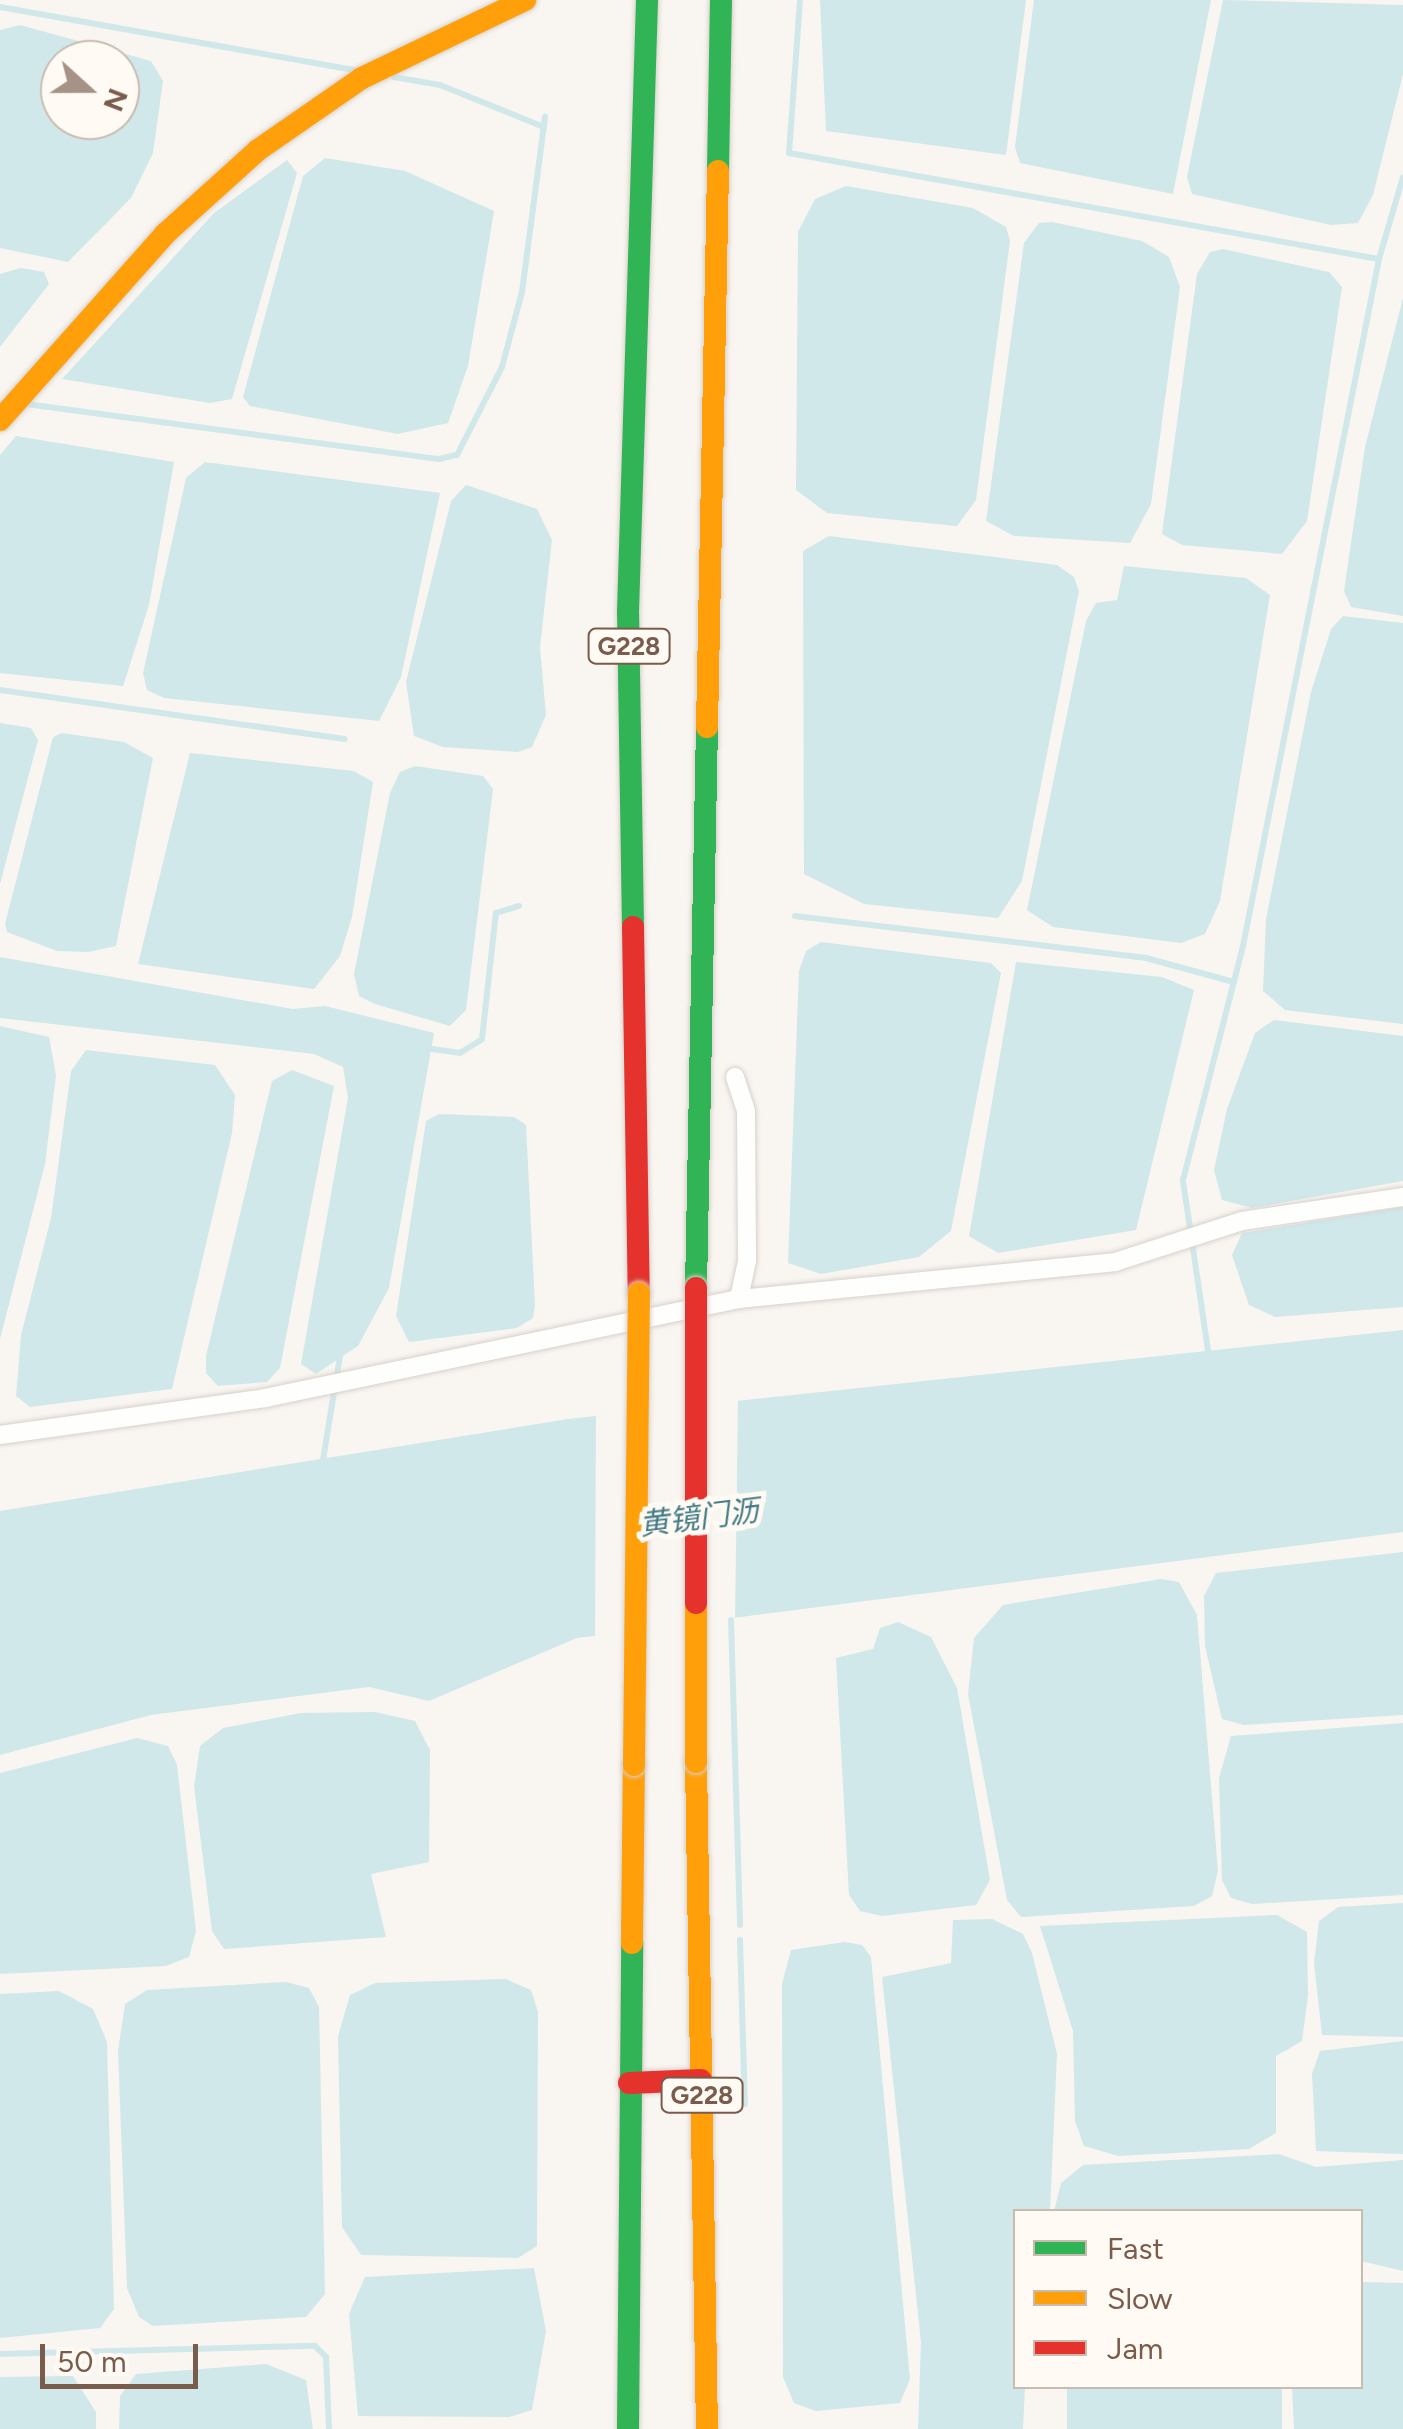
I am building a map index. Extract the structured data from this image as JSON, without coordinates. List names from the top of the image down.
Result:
{
  "streets": {
    "highway": ["G228"]
  },
  "water": ["黄镜门沥"],
  "legend": ["Fast", "Slow", "Jam"],
  "scale_bar": "50 m",
  "north": "right"
}
